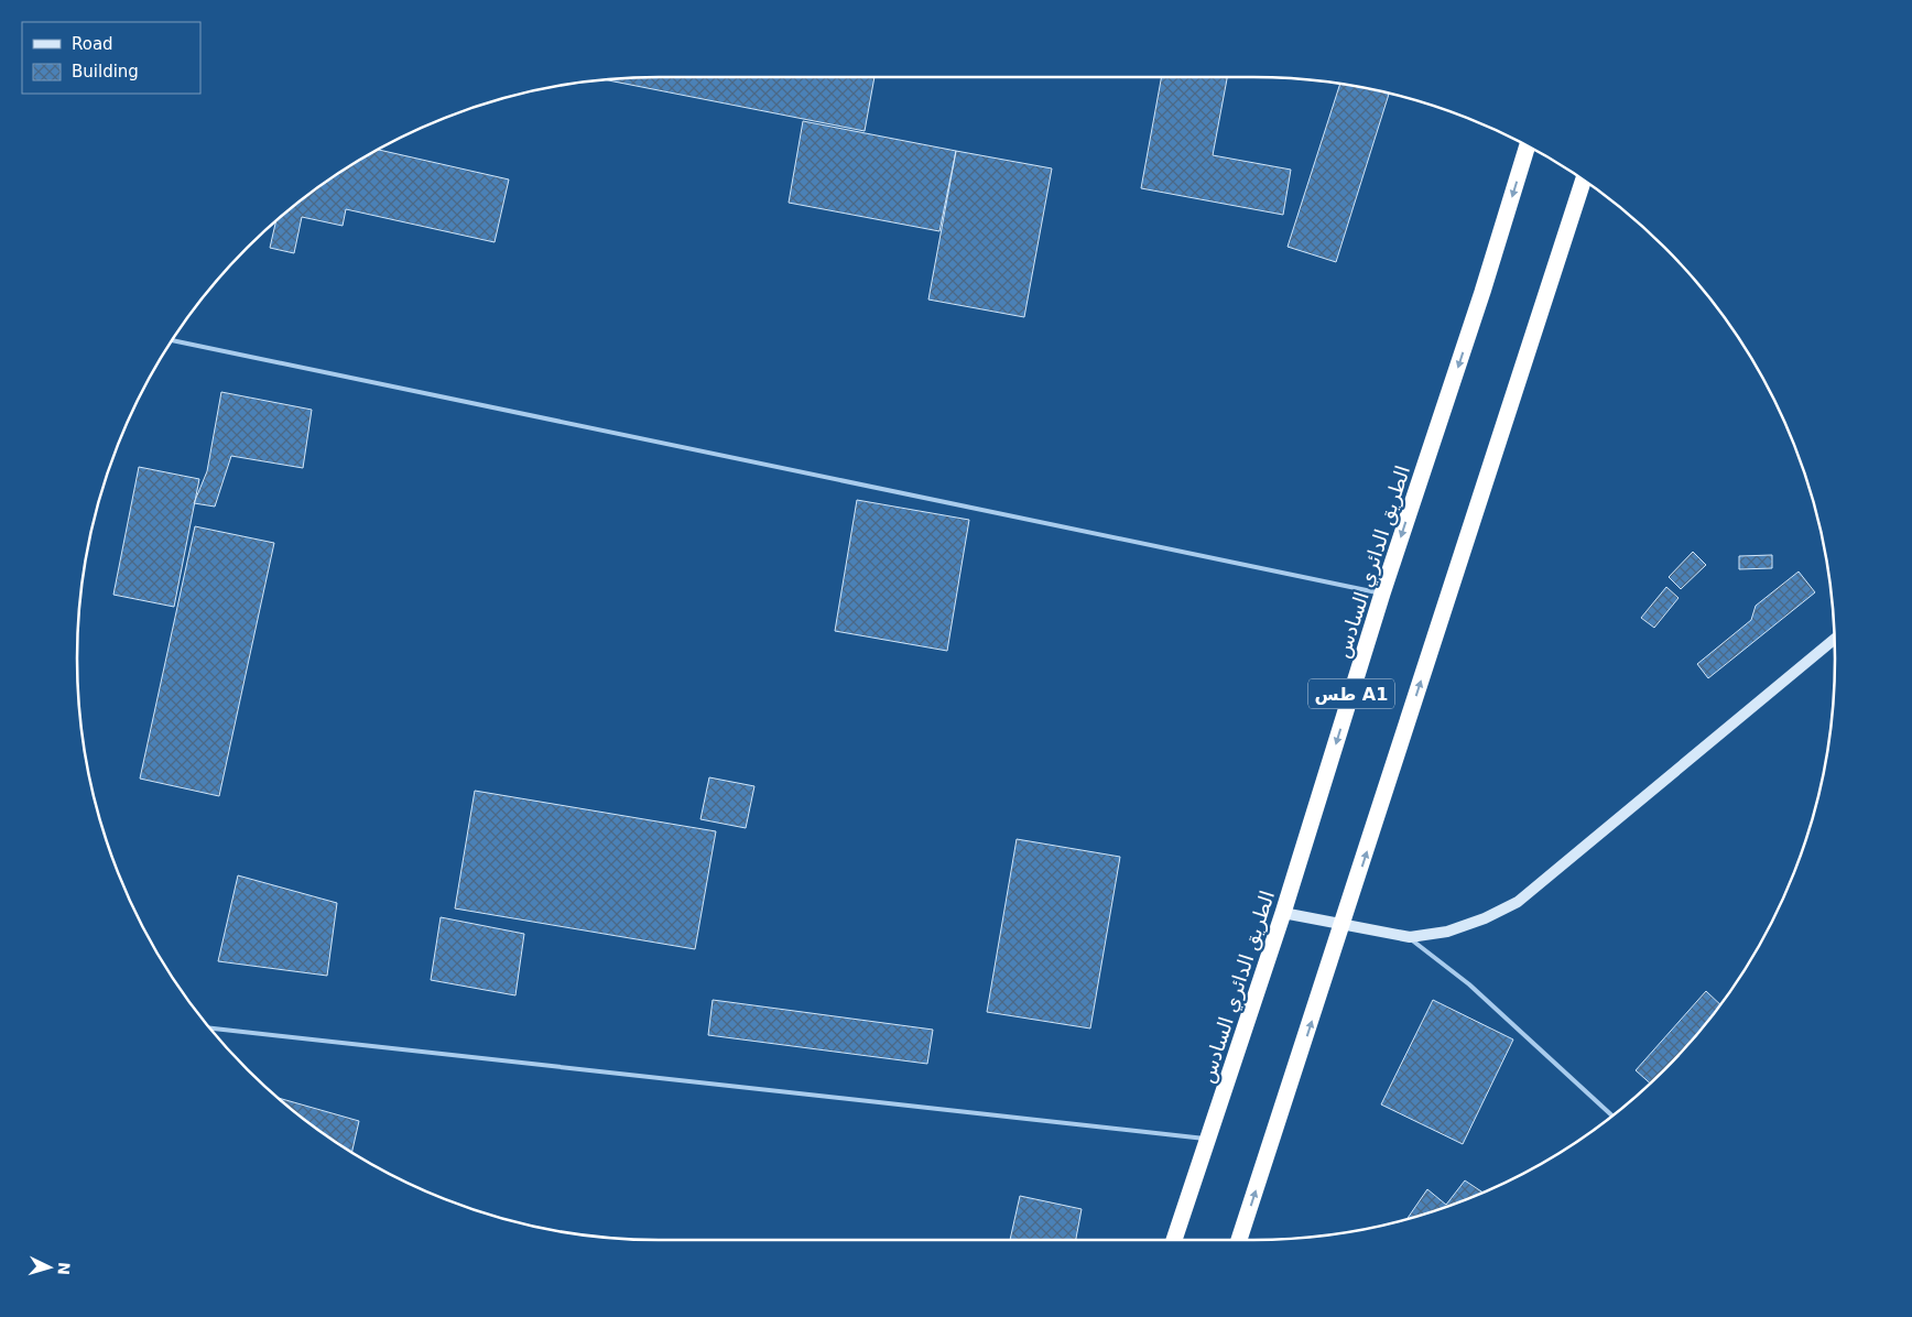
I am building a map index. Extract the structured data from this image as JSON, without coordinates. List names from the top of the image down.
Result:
{
  "streets": {
    "highway": ["الطريق الدائري السادس", "طس A1"]
  },
  "legend": ["Road", "Building"],
  "north": "right"
}
